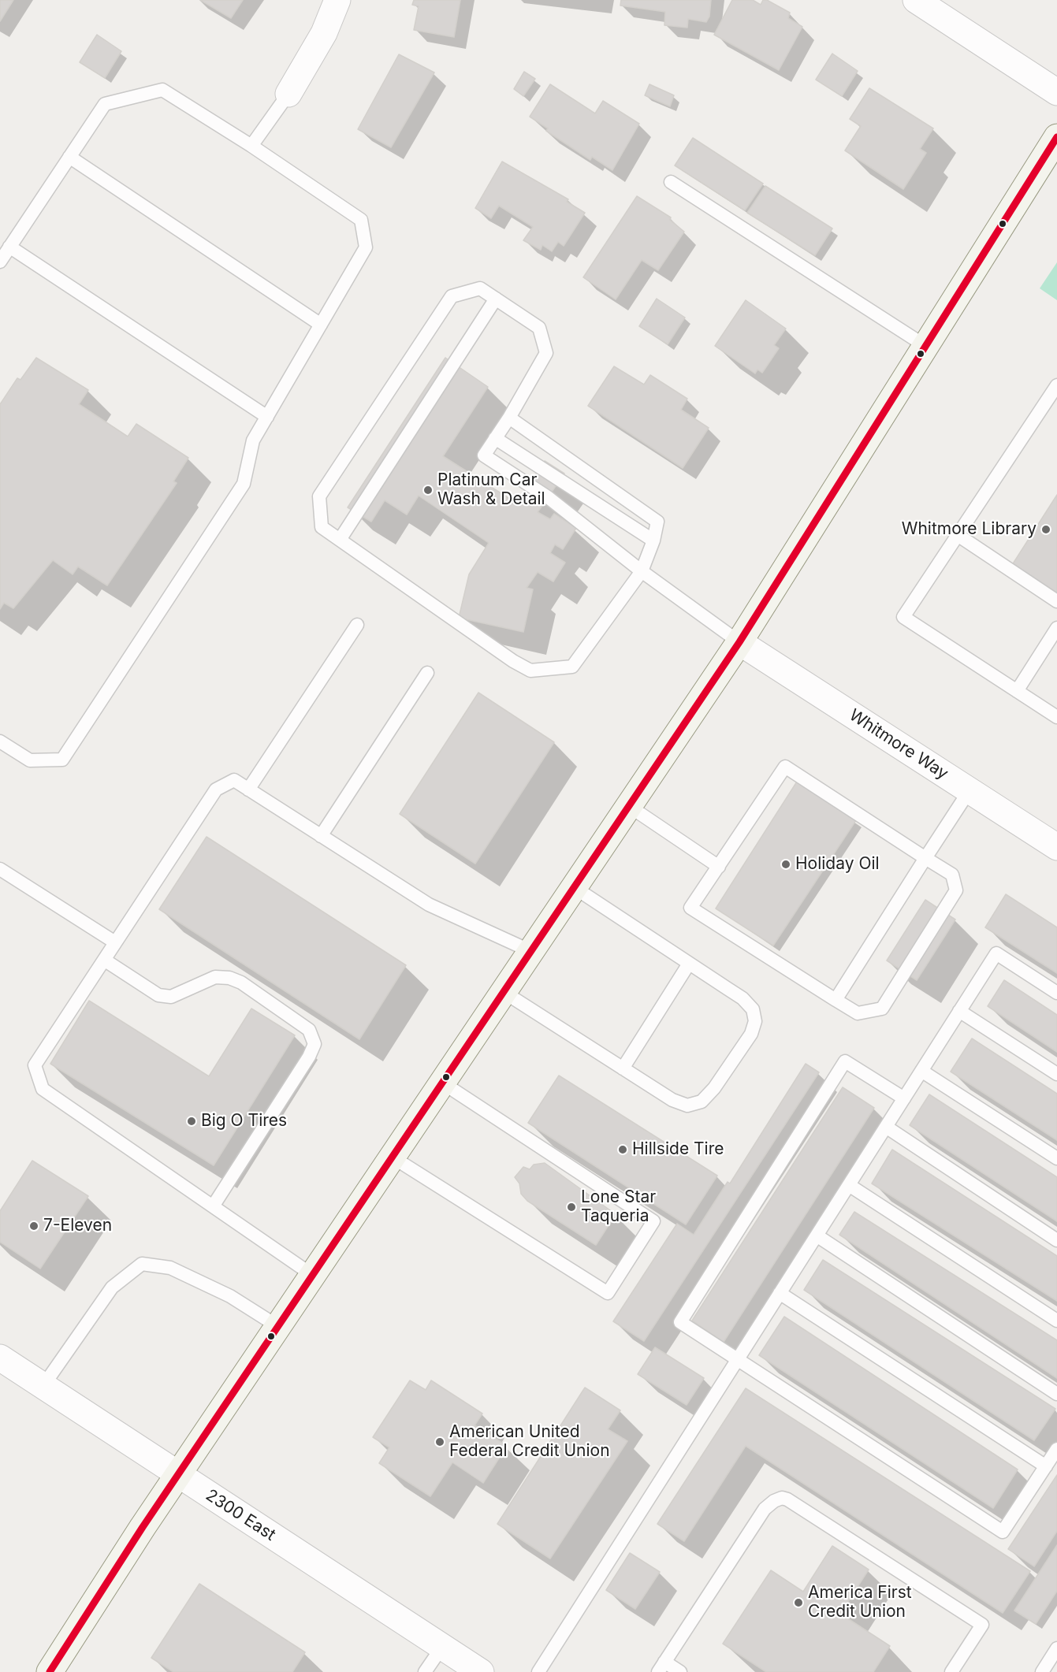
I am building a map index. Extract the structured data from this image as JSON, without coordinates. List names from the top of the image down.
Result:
{
  "streets": {
    "street": ["Whitmore Way", "2300 East"]
  },
  "places": [
    "Platinum Car Wash & Detail",
    "Whitmore Library",
    "Holiday Oil",
    "Big O Tires",
    "Hillside Tire",
    "Lone Star Taqueria",
    "7-Eleven",
    "American United Federal Credit Union",
    "America First Credit Union"
  ]
}
